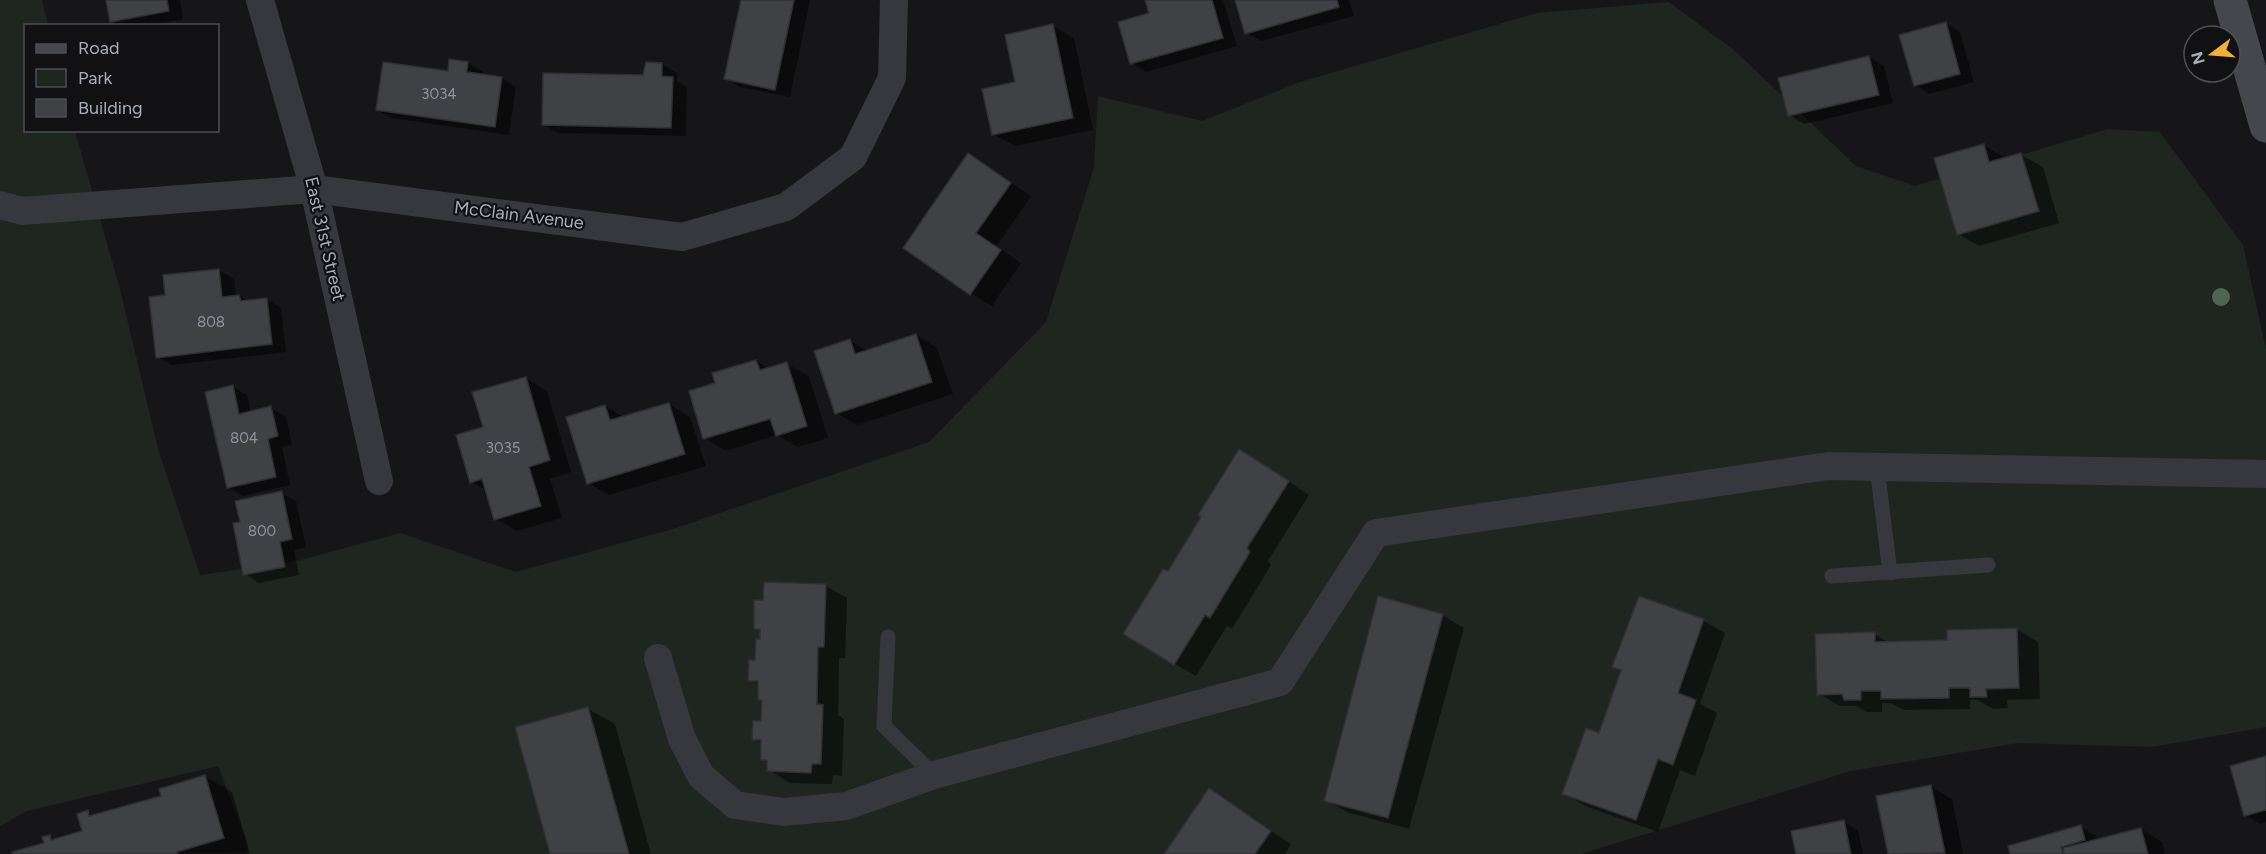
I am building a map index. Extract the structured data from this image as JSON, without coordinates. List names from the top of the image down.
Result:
{
  "streets": {
    "street": ["McClain Avenue", "East 31st Street"]
  },
  "crossings": [
    ["McClain Avenue", "East 31st Street"]
  ],
  "house_numbers": [
    "3034",
    "808",
    "804",
    "3035",
    "800"
  ],
  "legend": ["Road", "Park", "Building"],
  "north": "left"
}
